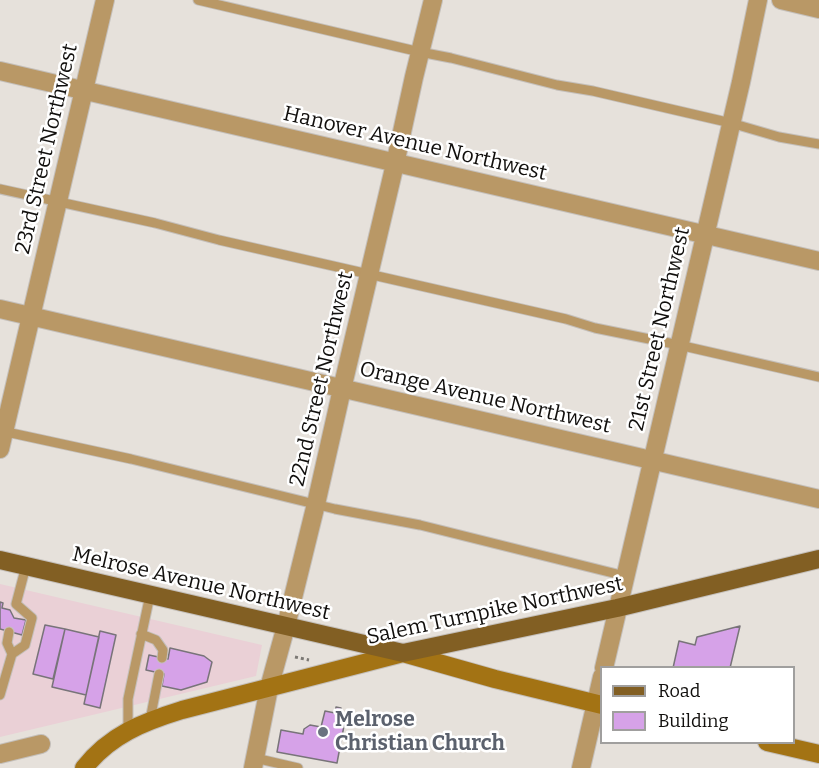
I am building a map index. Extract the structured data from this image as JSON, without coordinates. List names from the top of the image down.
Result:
{
  "streets": {
    "main road": ["Melrose Avenue Northwest", "Salem Turnpike Northwest"],
    "street": [
      "Hanover Avenue Northwest",
      "23rd Street Northwest",
      "21st Street Northwest",
      "22nd Street Northwest",
      "Orange Avenue Northwest"
    ]
  },
  "crossings": [
    ["Hanover Avenue Northwest", "23rd Street Northwest"],
    ["Hanover Avenue Northwest", "21st Street Northwest"],
    ["Hanover Avenue Northwest", "22nd Street Northwest"],
    ["23rd Street Northwest", "Orange Avenue Northwest"],
    ["21st Street Northwest", "Orange Avenue Northwest"],
    ["21st Street Northwest", "Salem Turnpike Northwest"],
    ["22nd Street Northwest", "Orange Avenue Northwest"],
    ["22nd Street Northwest", "Melrose Avenue Northwest"],
    ["22nd Street Northwest", "Salem Turnpike Northwest"],
    ["Melrose Avenue Northwest", "Salem Turnpike Northwest"]
  ],
  "places": ["Melrose Christian Church"],
  "legend": ["Road", "Building"]
}
